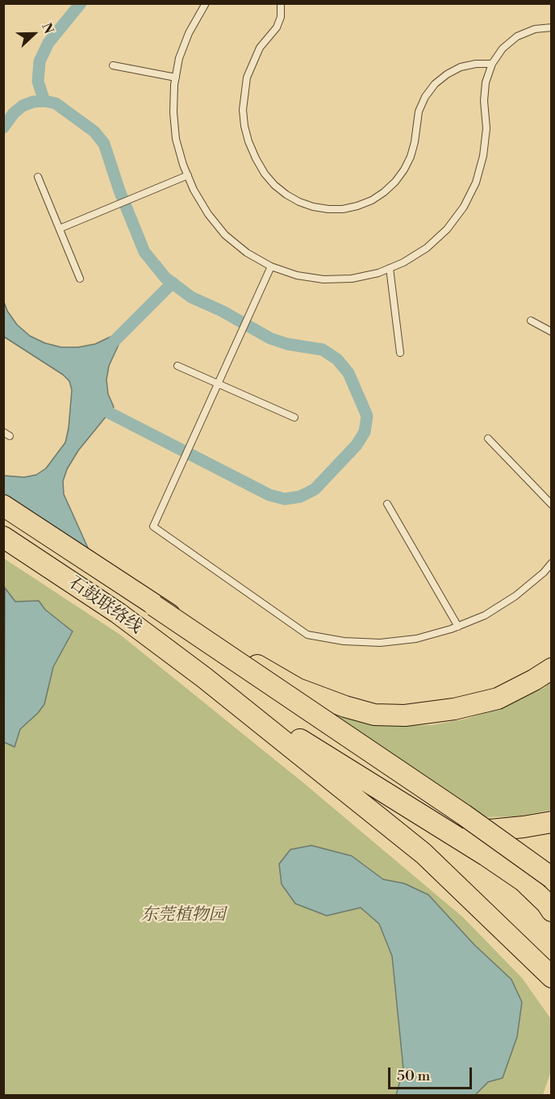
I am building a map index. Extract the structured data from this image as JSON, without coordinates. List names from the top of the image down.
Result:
{
  "streets": {
    "highway": ["石鼓联络线"]
  },
  "parks": ["东莞植物园"],
  "scale_bar": "50 m",
  "north": "right"
}
